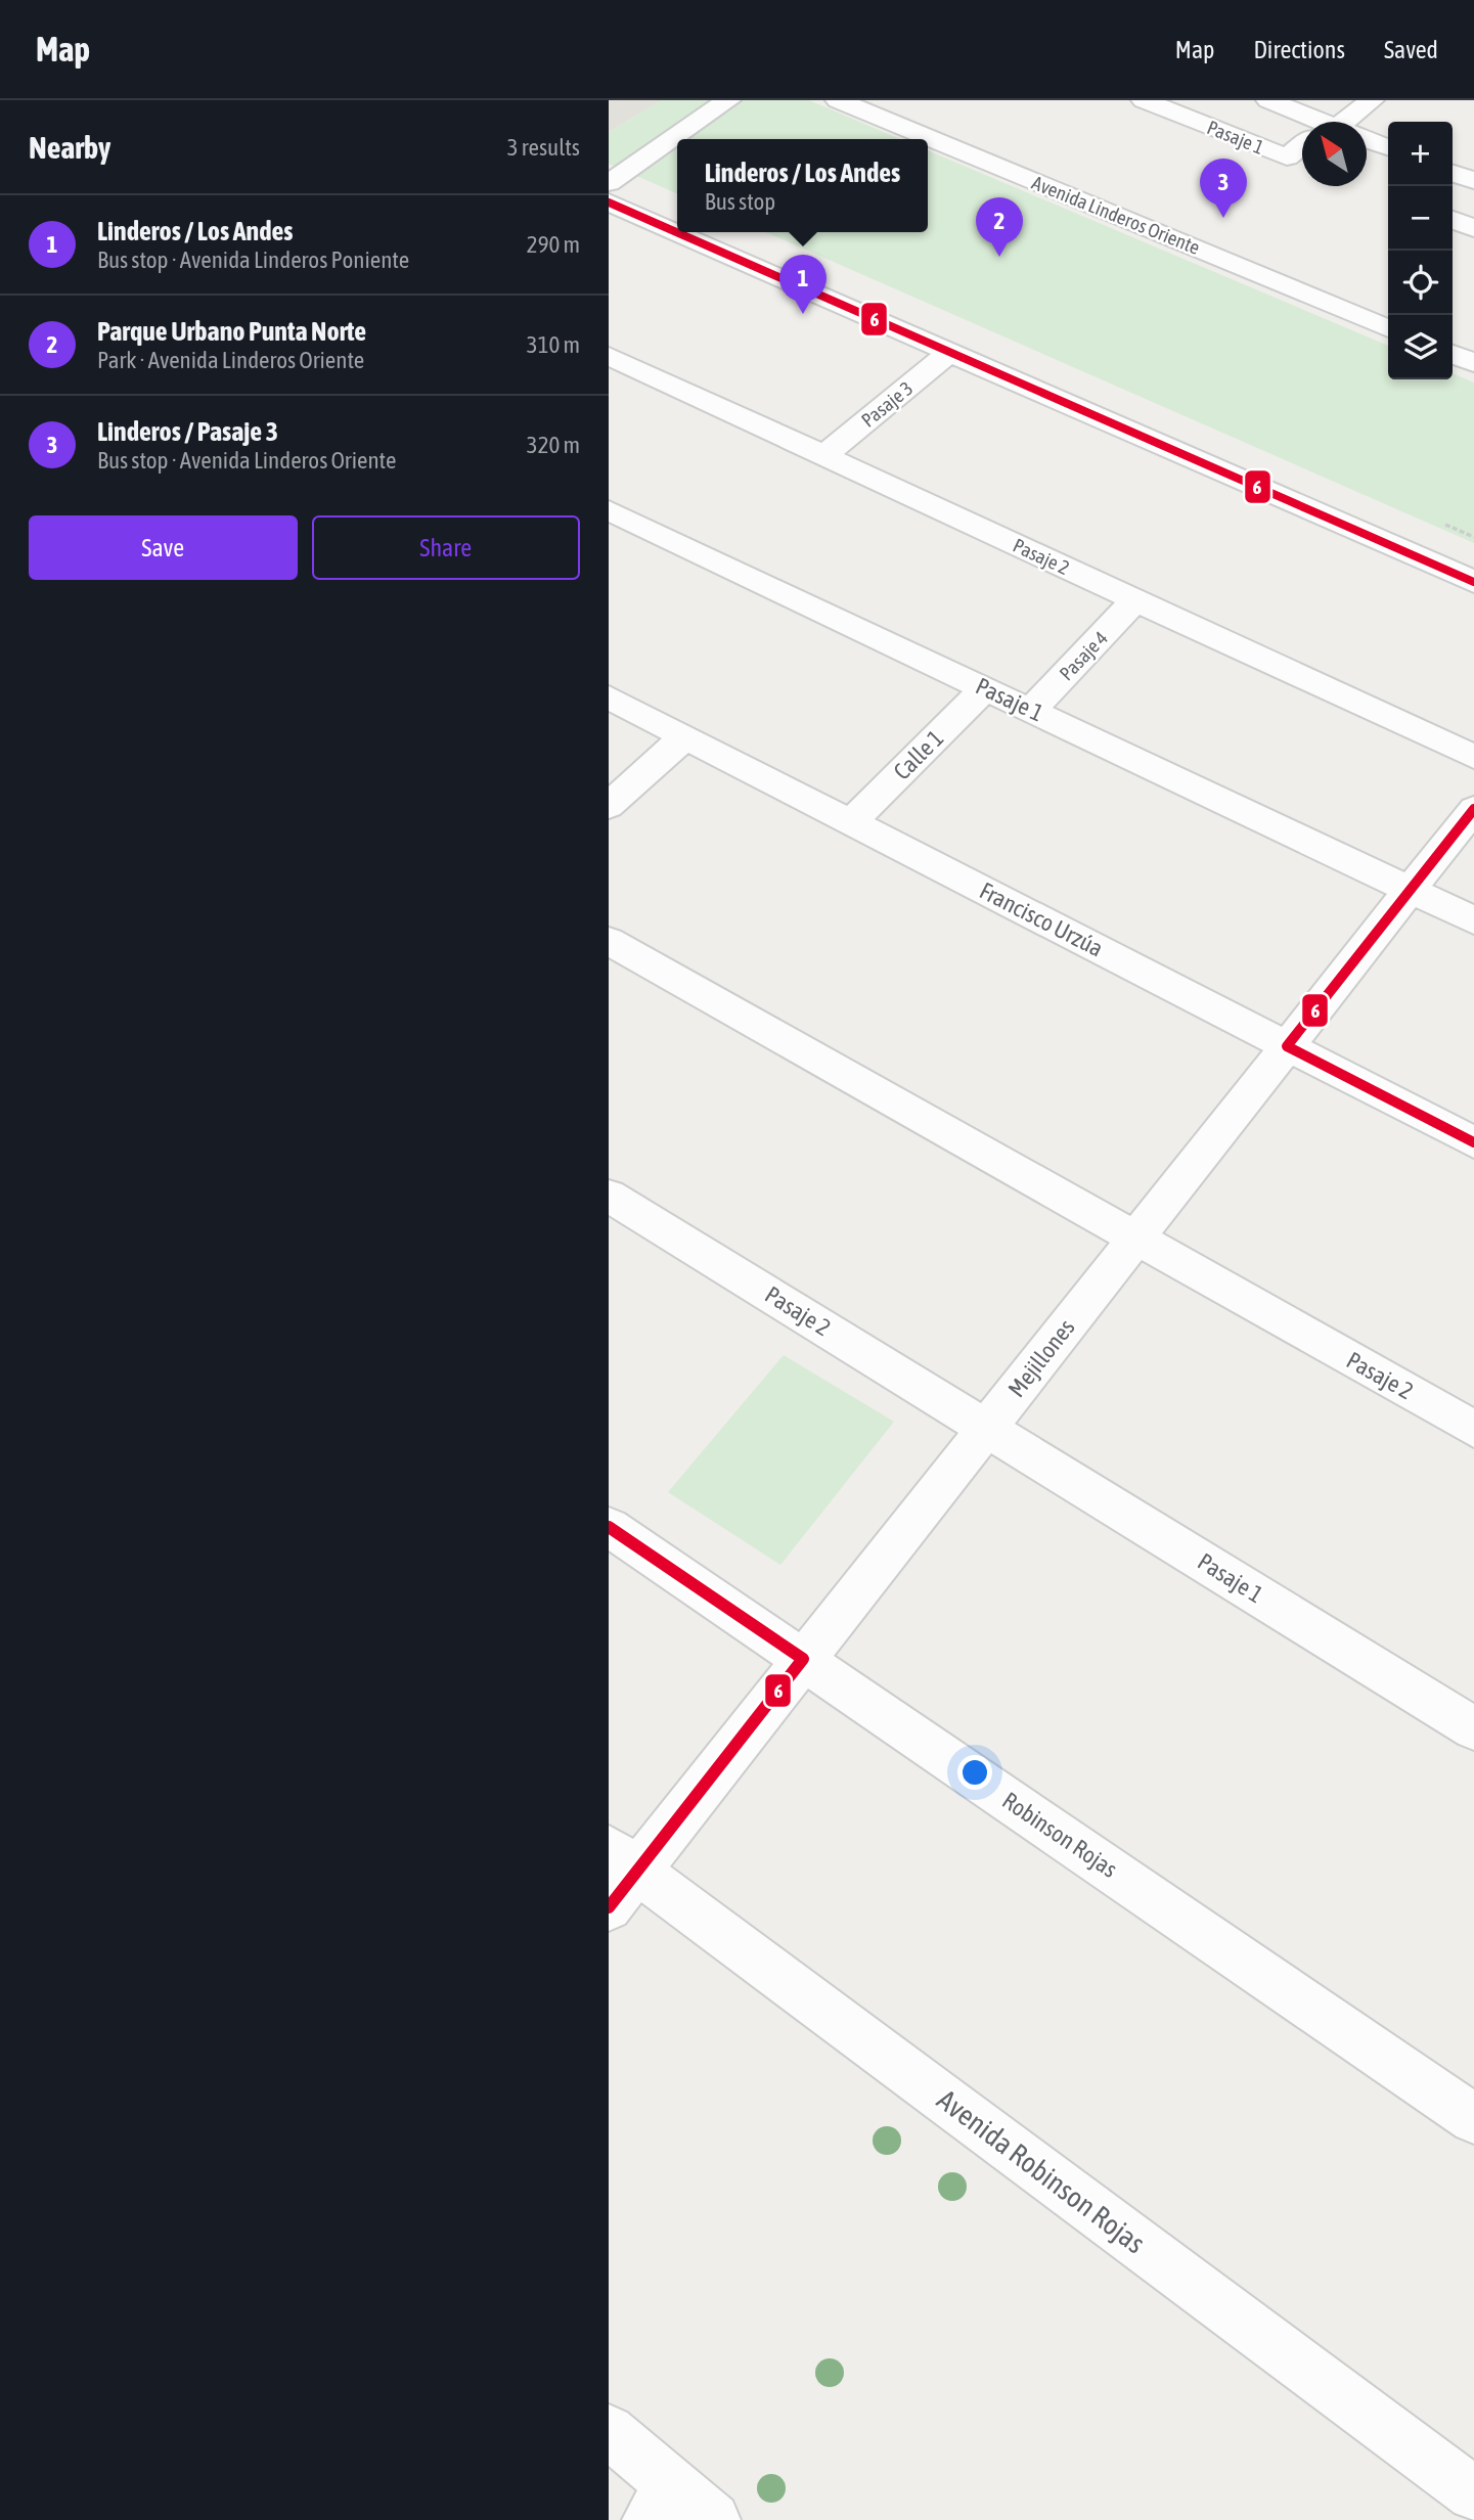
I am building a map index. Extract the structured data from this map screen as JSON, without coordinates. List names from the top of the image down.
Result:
{
  "streets": {
    "street": [
      "Pasaje 1",
      "Avenida Linderos Oriente",
      "Pasaje 3",
      "Pasaje 2",
      "Pasaje 4",
      "Calle 1",
      "Francisco Urzúa",
      "Mejillones",
      "Robinson Rojas",
      "Avenida Robinson Rojas"
    ]
  },
  "crossings": [
    ["Pasaje 1", "Pasaje 2"],
    ["Pasaje 1", "Pasaje 4"],
    ["Pasaje 1", "Calle 1"],
    ["Pasaje 1", "Mejillones"],
    ["Pasaje 3", "Pasaje 2"],
    ["Pasaje 2", "Pasaje 4"],
    ["Pasaje 2", "Mejillones"],
    ["Calle 1", "Francisco Urzúa"],
    ["Francisco Urzúa", "Mejillones"],
    ["Mejillones", "Robinson Rojas"],
    ["Mejillones", "Avenida Robinson Rojas"]
  ],
  "lines": ["transit line 6"],
  "north": "top left",
  "page": {
    "header": "Map",
    "nav": ["Map", "Directions", "Saved"],
    "heading": ["Nearby", "3 results"],
    "map_buttons": ["+", "−"],
    "popup": ["Linderos / Los Andes", "Bus stop"],
    "pins": ["3", "2", "1"],
    "list": [
      {
        "mark": "1",
        "name": "Linderos / Los Andes",
        "note": "Bus stop · Avenida Linderos Poniente",
        "value": "290 m"
      },
      {
        "mark": "2",
        "name": "Parque Urbano Punta Norte",
        "note": "Park · Avenida Linderos Oriente",
        "value": "310 m"
      },
      {
        "mark": "3",
        "name": "Linderos / Pasaje 3",
        "note": "Bus stop · Avenida Linderos Oriente",
        "value": "320 m"
      }
    ],
    "buttons": ["Save", "Share"]
  }
}
